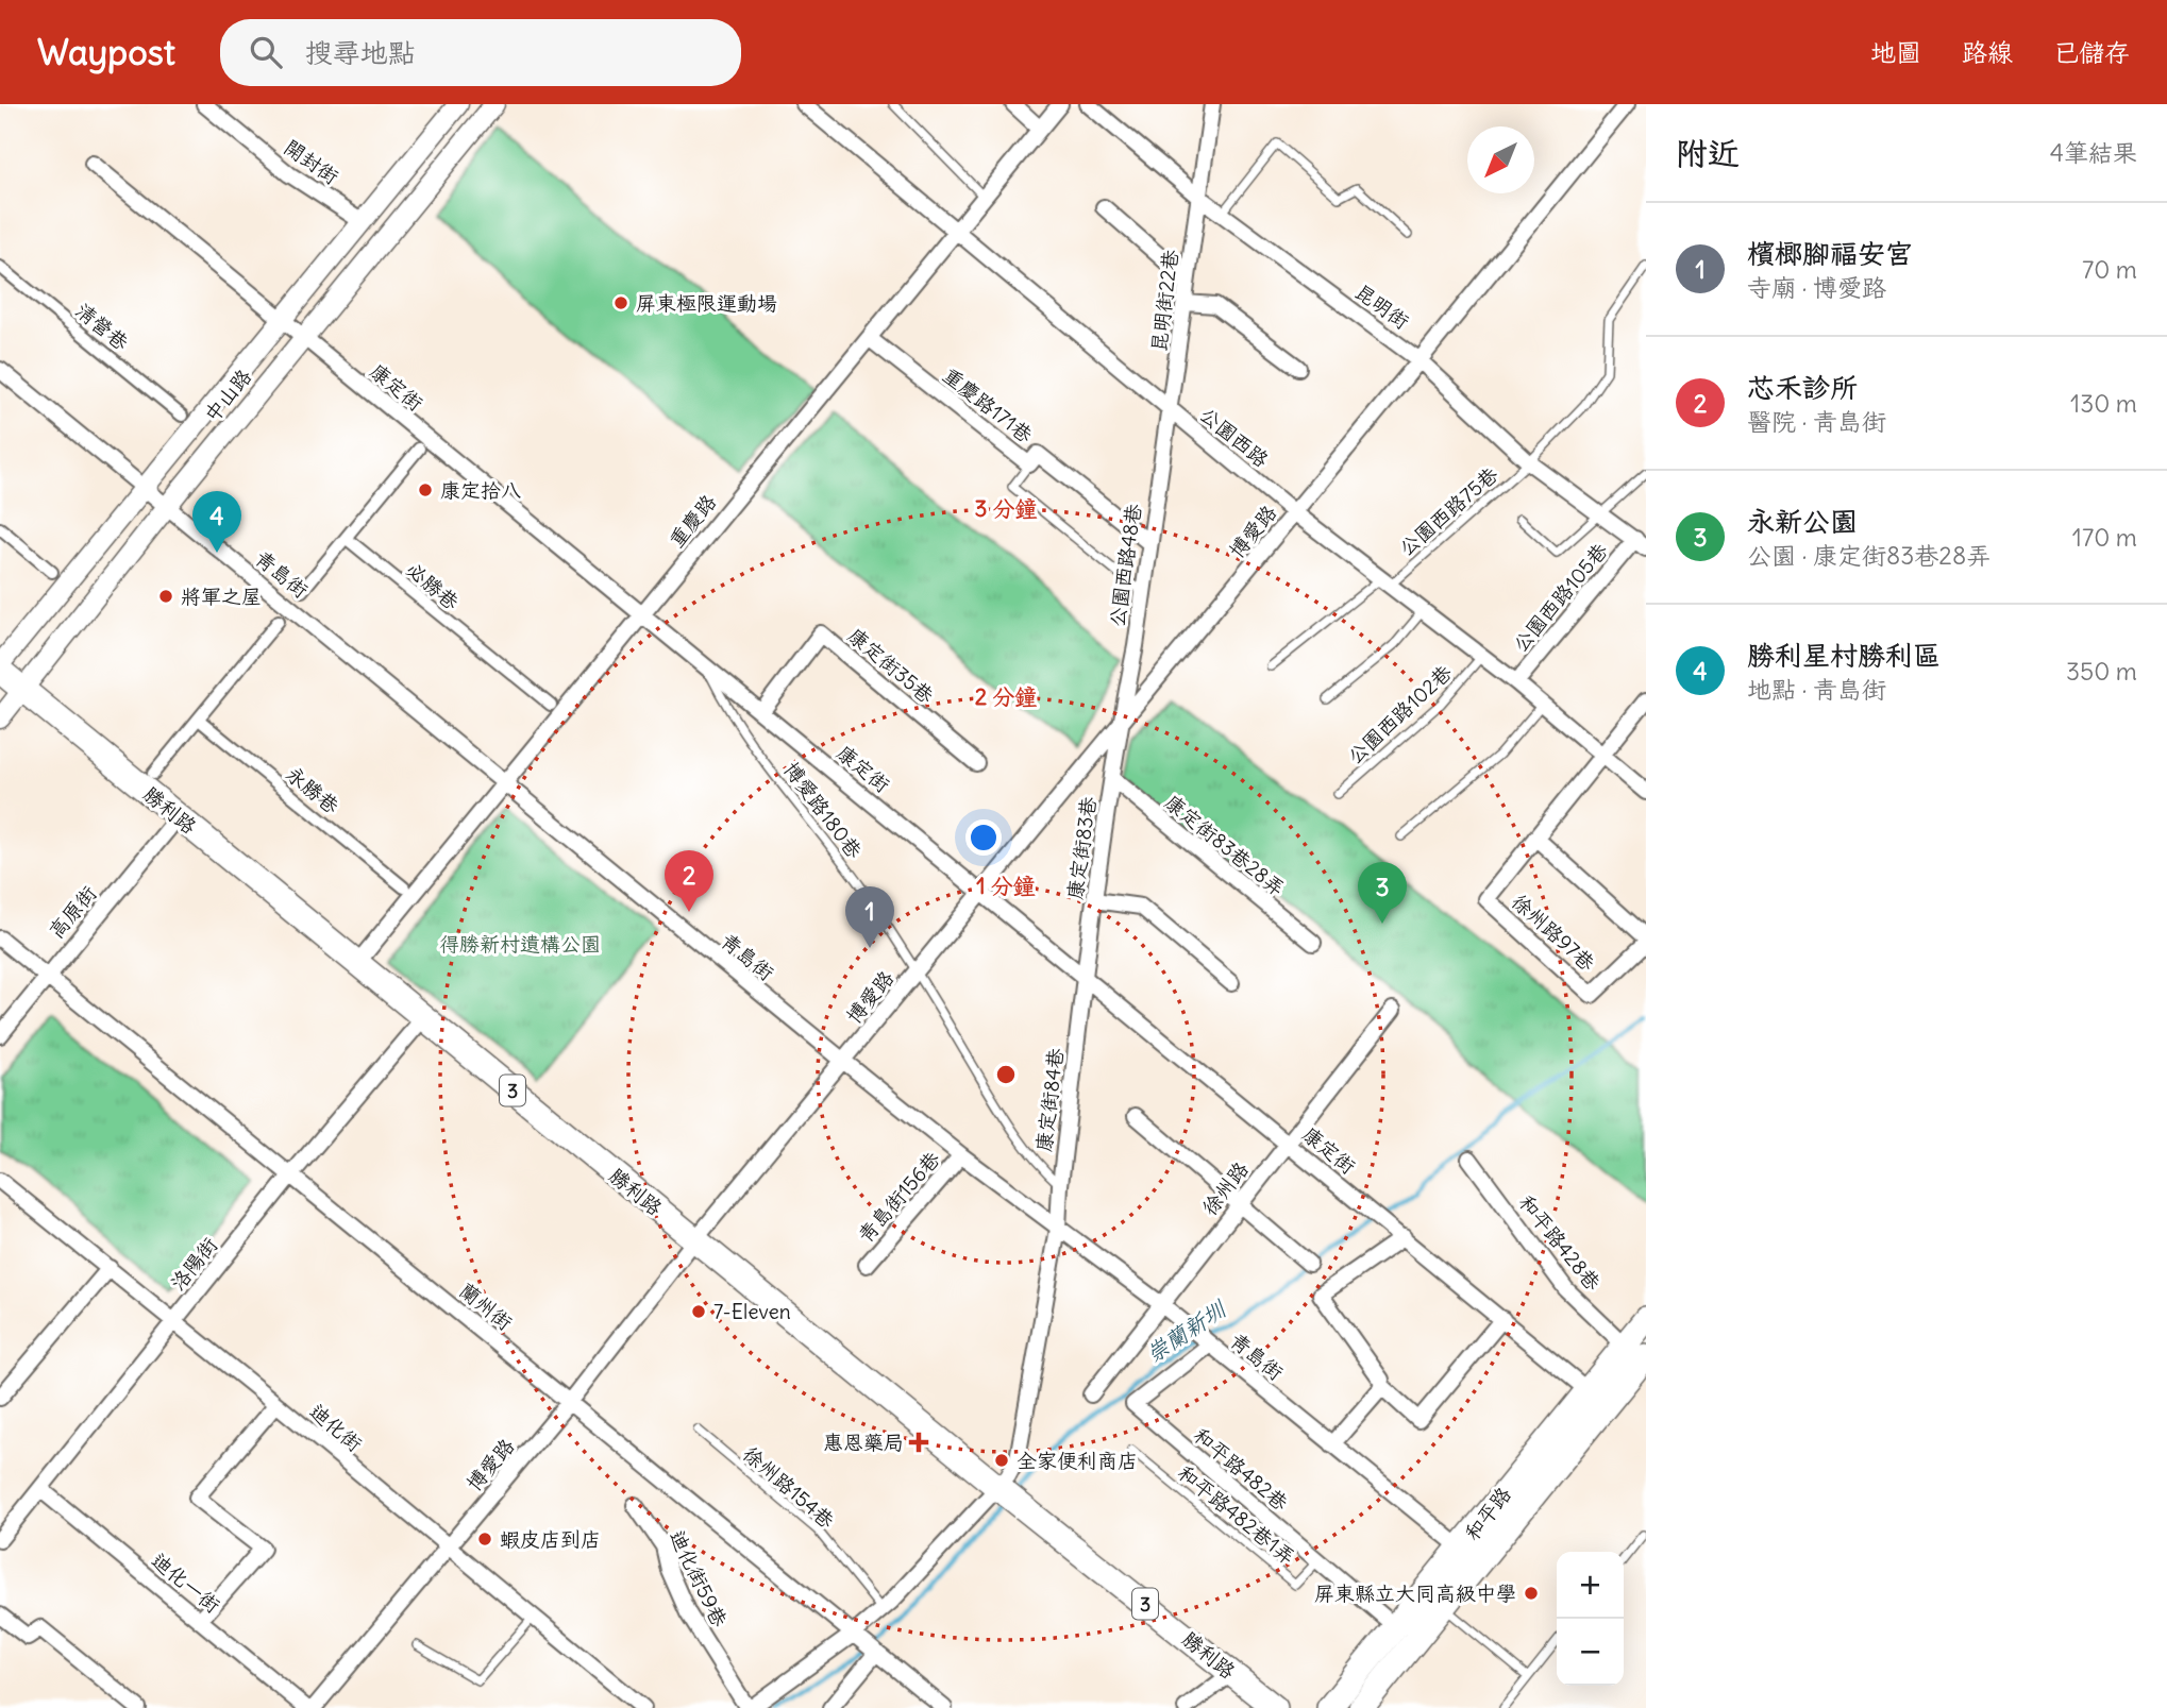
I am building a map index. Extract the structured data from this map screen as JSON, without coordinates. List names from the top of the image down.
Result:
{
  "streets": {
    "main road": ["勝利路", "3", "和平路"],
    "street": [
      "開封街",
      "昆明街22巷",
      "昆明街",
      "清營巷",
      "康定街",
      "中山路",
      "重慶路171巷",
      "公園西路",
      "重慶路",
      "博愛路",
      "公園西路48巷",
      "青島街",
      "必勝巷",
      "公園西路105巷",
      "康定街35巷",
      "永勝巷",
      "康定街83巷28弄",
      "康定街83巷",
      "高原街",
      "徐州路97巷",
      "康定街84巷",
      "徐州路",
      "青島街156巷",
      "和平路428巷",
      "洛陽街",
      "蘭州街",
      "迪化街",
      "和平路482巷",
      "迪化街59巷",
      "迪化一街"
    ],
    "lane": [
      "公園西路75巷",
      "公園西路102巷",
      "博愛路180巷",
      "徐州路154巷",
      "和平路482巷1弄"
    ]
  },
  "crossings": [
    ["開封街", "中山路"],
    ["昆明街22巷", "昆明街"],
    ["昆明街22巷", "公園西路"],
    ["昆明街22巷", "公園西路48巷"],
    ["昆明街", "公園西路75巷"],
    ["昆明街", "博愛路"],
    ["昆明街", "公園西路105巷"],
    ["康定街", "中山路"],
    ["康定街", "重慶路"],
    ["康定街", "博愛路"],
    ["康定街", "康定街35巷"],
    ["康定街", "博愛路180巷"],
    ["康定街", "康定街83巷"],
    ["康定街", "康定街84巷"],
    ["康定街", "徐州路"],
    ["康定街", "和平路"],
    ["中山路", "青島街"],
    ["中山路", "勝利路"],
    ["重慶路171巷", "重慶路"],
    ["重慶路171巷", "公園西路48巷"],
    ["公園西路", "公園西路75巷"],
    ["公園西路", "重慶路"],
    ["公園西路", "博愛路"],
    ["公園西路", "公園西路48巷"],
    ["公園西路", "公園西路105巷"],
    ["公園西路", "公園西路102巷"],
    ["重慶路", "青島街"],
    ["重慶路", "勝利路"],
    ["博愛路", "公園西路48巷"],
    ["博愛路", "青島街"],
    ["博愛路", "勝利路"],
    ["博愛路", "博愛路180巷"],
    ["博愛路", "康定街83巷"],
    ["博愛路", "蘭州街"],
    ["博愛路", "迪化街"],
    ["公園西路48巷", "康定街83巷"],
    ["青島街", "康定街84巷"],
    ["青島街", "徐州路"],
    ["青島街", "青島街156巷"],
    ["青島街", "和平路482巷"],
    ["青島街", "和平路"],
    ["勝利路", "高原街"],
    ["勝利路", "洛陽街"],
    ["博愛路180巷", "康定街84巷"],
    ["康定街83巷28弄", "康定街83巷"],
    ["康定街83巷", "康定街84巷"],
    ["高原街", "蘭州街"],
    ["和平路428巷", "和平路"],
    ["洛陽街", "蘭州街"],
    ["洛陽街", "迪化街"],
    ["洛陽街", "迪化一街"],
    ["和平路482巷", "和平路"],
    ["和平路482巷", "和平路482巷1弄"]
  ],
  "water": ["崇蘭新圳"],
  "parks": ["得勝新村遺構公園"],
  "places": {
    "other": [
      "屏東極限運動場",
      "康定拾八",
      "將軍之屋",
      "7-Eleven",
      "全家便利商店",
      "蝦皮店到店",
      "屏東縣立大同高級中學"
    ],
    "health": ["惠恩藥局"]
  },
  "north": "bottom left",
  "page": {
    "header": "Waypost",
    "search": "搜尋地點",
    "nav": ["地圖", "路線", "已儲存"],
    "heading": ["附近", "4筆結果"],
    "list": [
      {
        "mark": "1",
        "name": "檳榔腳福安宮",
        "note": "寺廟 · 博愛路",
        "value": "70 m"
      },
      {
        "mark": "2",
        "name": "芯禾診所",
        "note": "醫院 · 青島街",
        "value": "130 m"
      },
      {
        "mark": "3",
        "name": "永新公園",
        "note": "公園 · 康定街83巷28弄",
        "value": "170 m"
      },
      {
        "mark": "4",
        "name": "勝利星村勝利區",
        "note": "地點 · 青島街",
        "value": "350 m"
      }
    ],
    "pins": [
      "4",
      "2",
      "3",
      "1"
    ],
    "map_buttons": ["+", "−"]
  },
  "rings": ["3 分鐘", "2 分鐘", "1 分鐘"]
}
